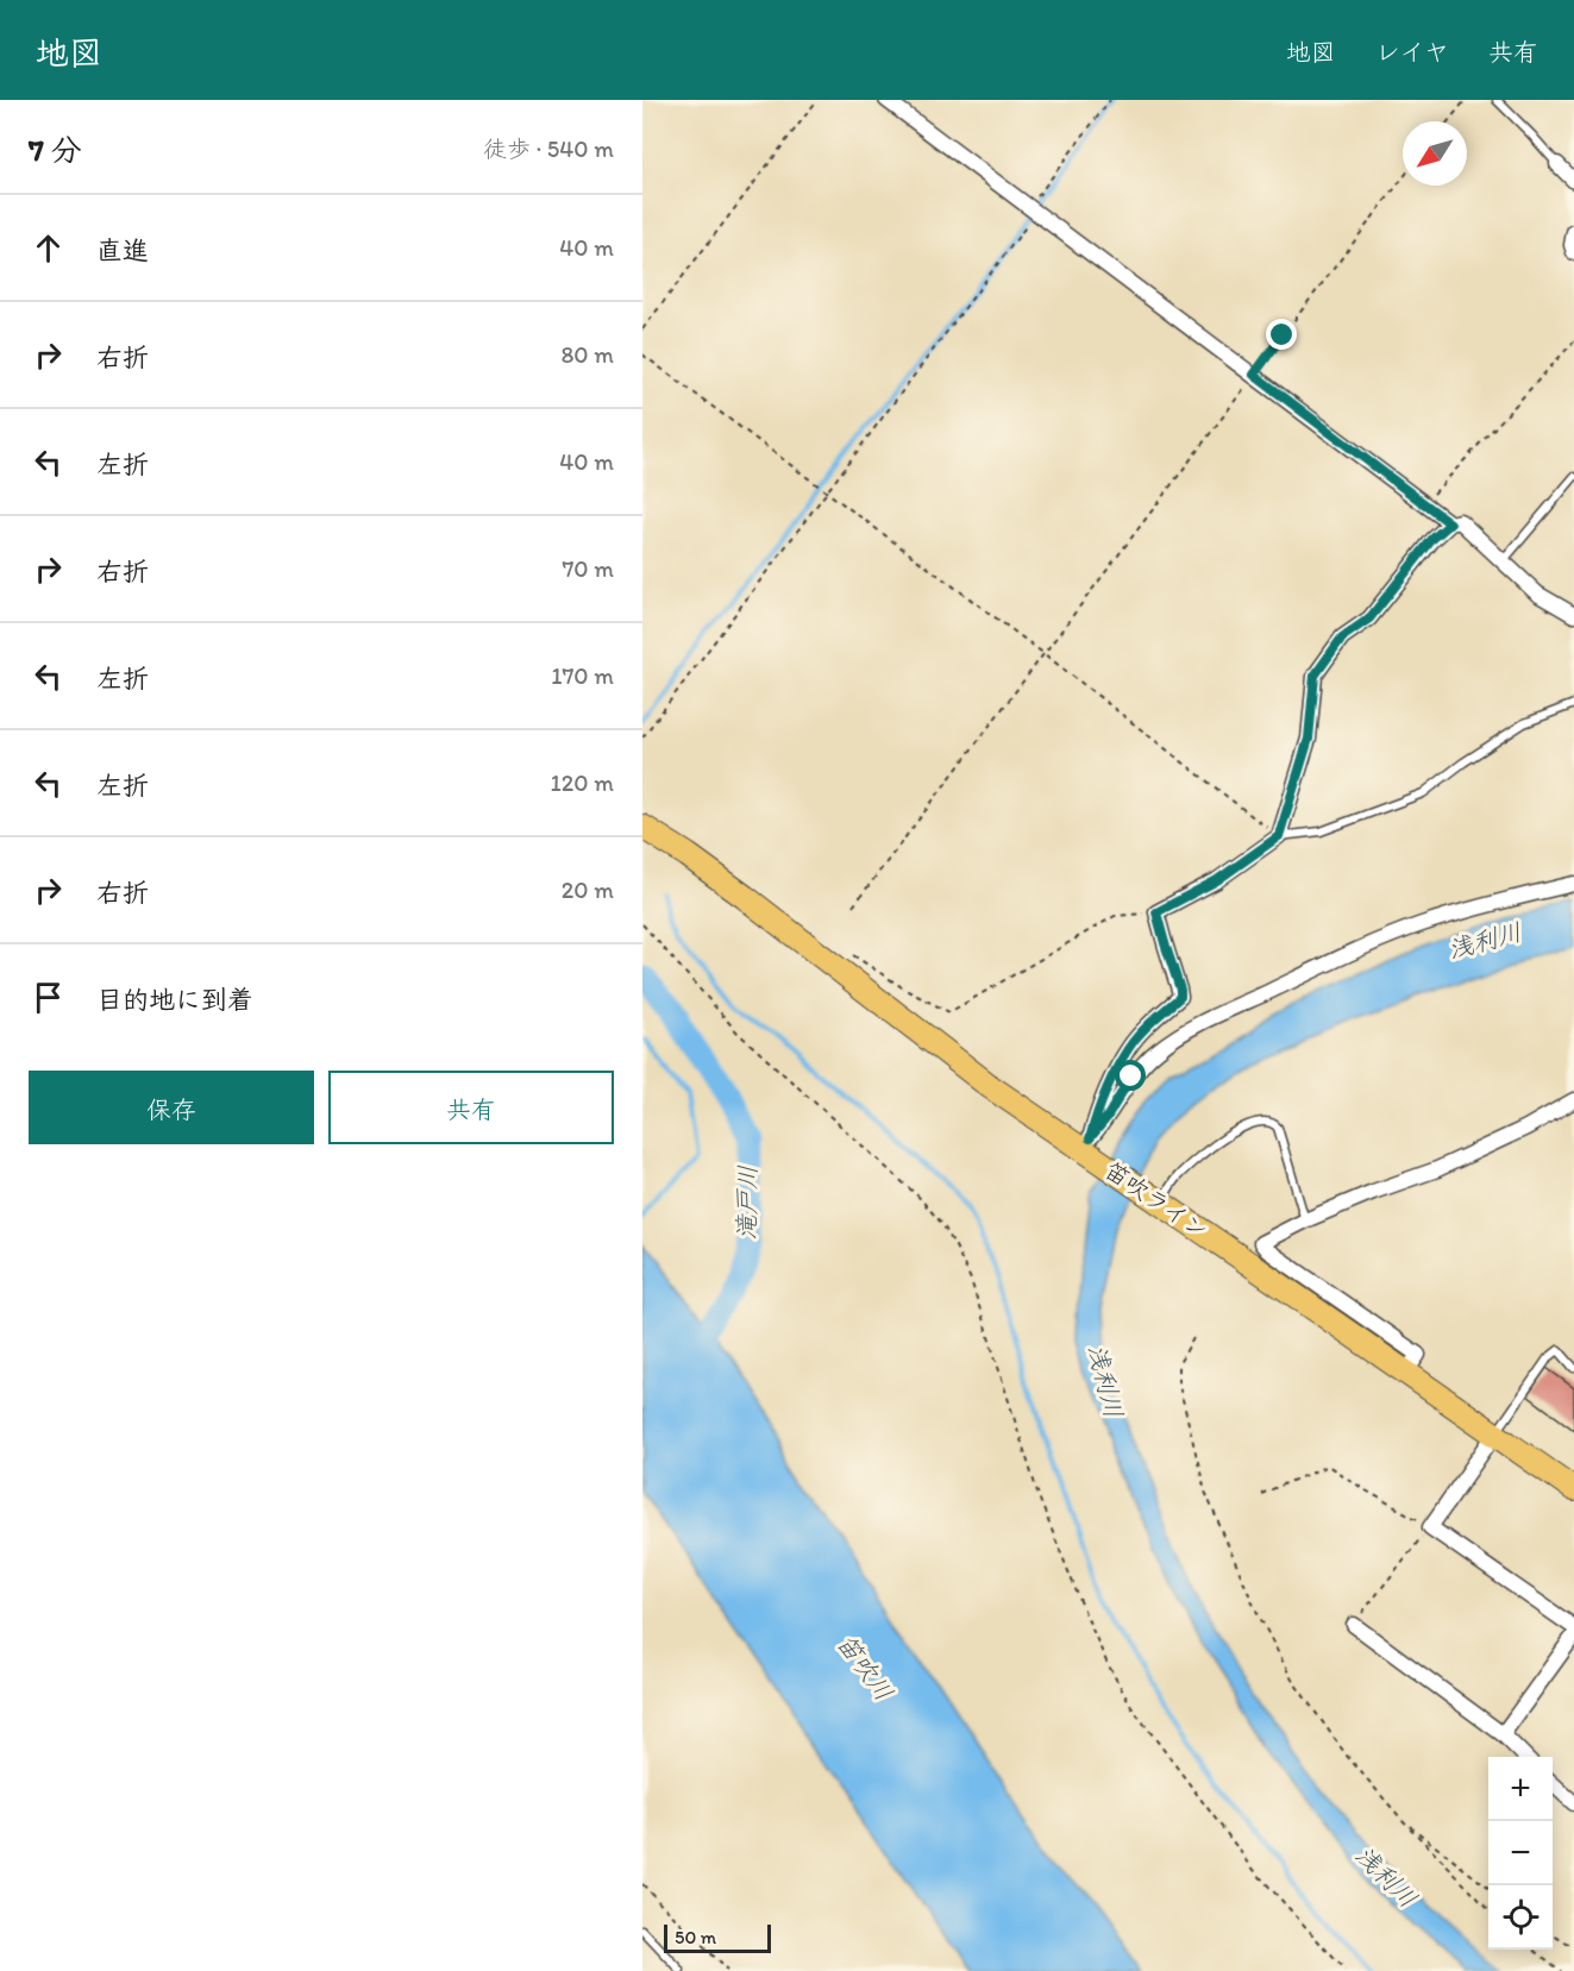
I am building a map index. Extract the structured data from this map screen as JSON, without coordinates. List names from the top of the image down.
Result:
{
  "streets": {
    "highway": ["笛吹ライン"]
  },
  "water": ["浅利川", "滝戸川", "笛吹川"],
  "scale_bar": "50 m",
  "north": "bottom left",
  "page": {
    "header": "地図",
    "nav": ["地図", "レイヤ", "共有"],
    "heading": ["7 分", "徒歩 · 540 m"],
    "list": [
      ["直進", "40 m"],
      ["右折", "80 m"],
      ["左折", "40 m"],
      ["右折", "70 m"],
      ["左折", "170 m"],
      ["左折", "120 m"],
      ["右折", "20 m"],
      "目的地に到着"
    ],
    "buttons": ["保存", "共有"],
    "map_buttons": ["+", "−"],
    "scale": "50 m"
  }
}
